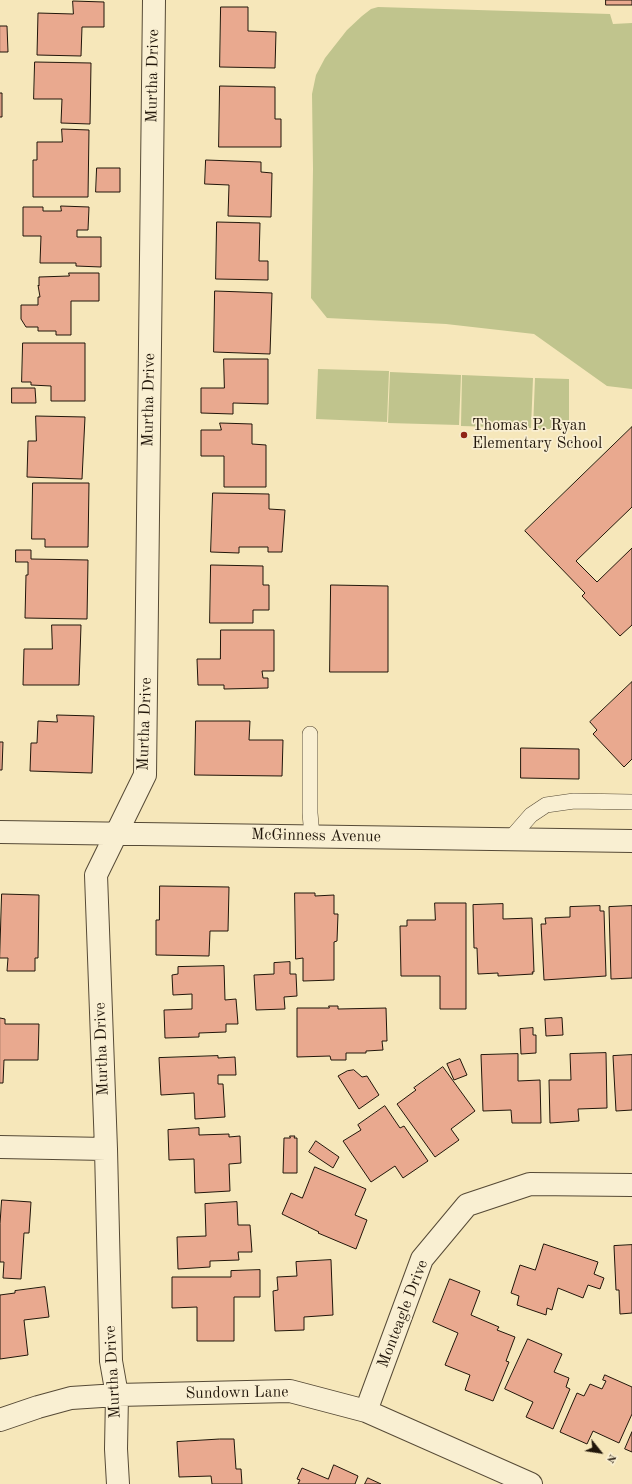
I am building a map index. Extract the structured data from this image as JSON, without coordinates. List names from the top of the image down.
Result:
{
  "streets": {
    "street": [
      "Murtha Drive",
      "McGinness Avenue",
      "Monteagle Drive",
      "Sundown Lane"
    ]
  },
  "crossings": [
    ["Murtha Drive", "McGinness Avenue"],
    ["Murtha Drive", "Sundown Lane"],
    ["Monteagle Drive", "Sundown Lane"]
  ],
  "places": ["Thomas P. Ryan Elementary School"],
  "north": "bottom right"
}
